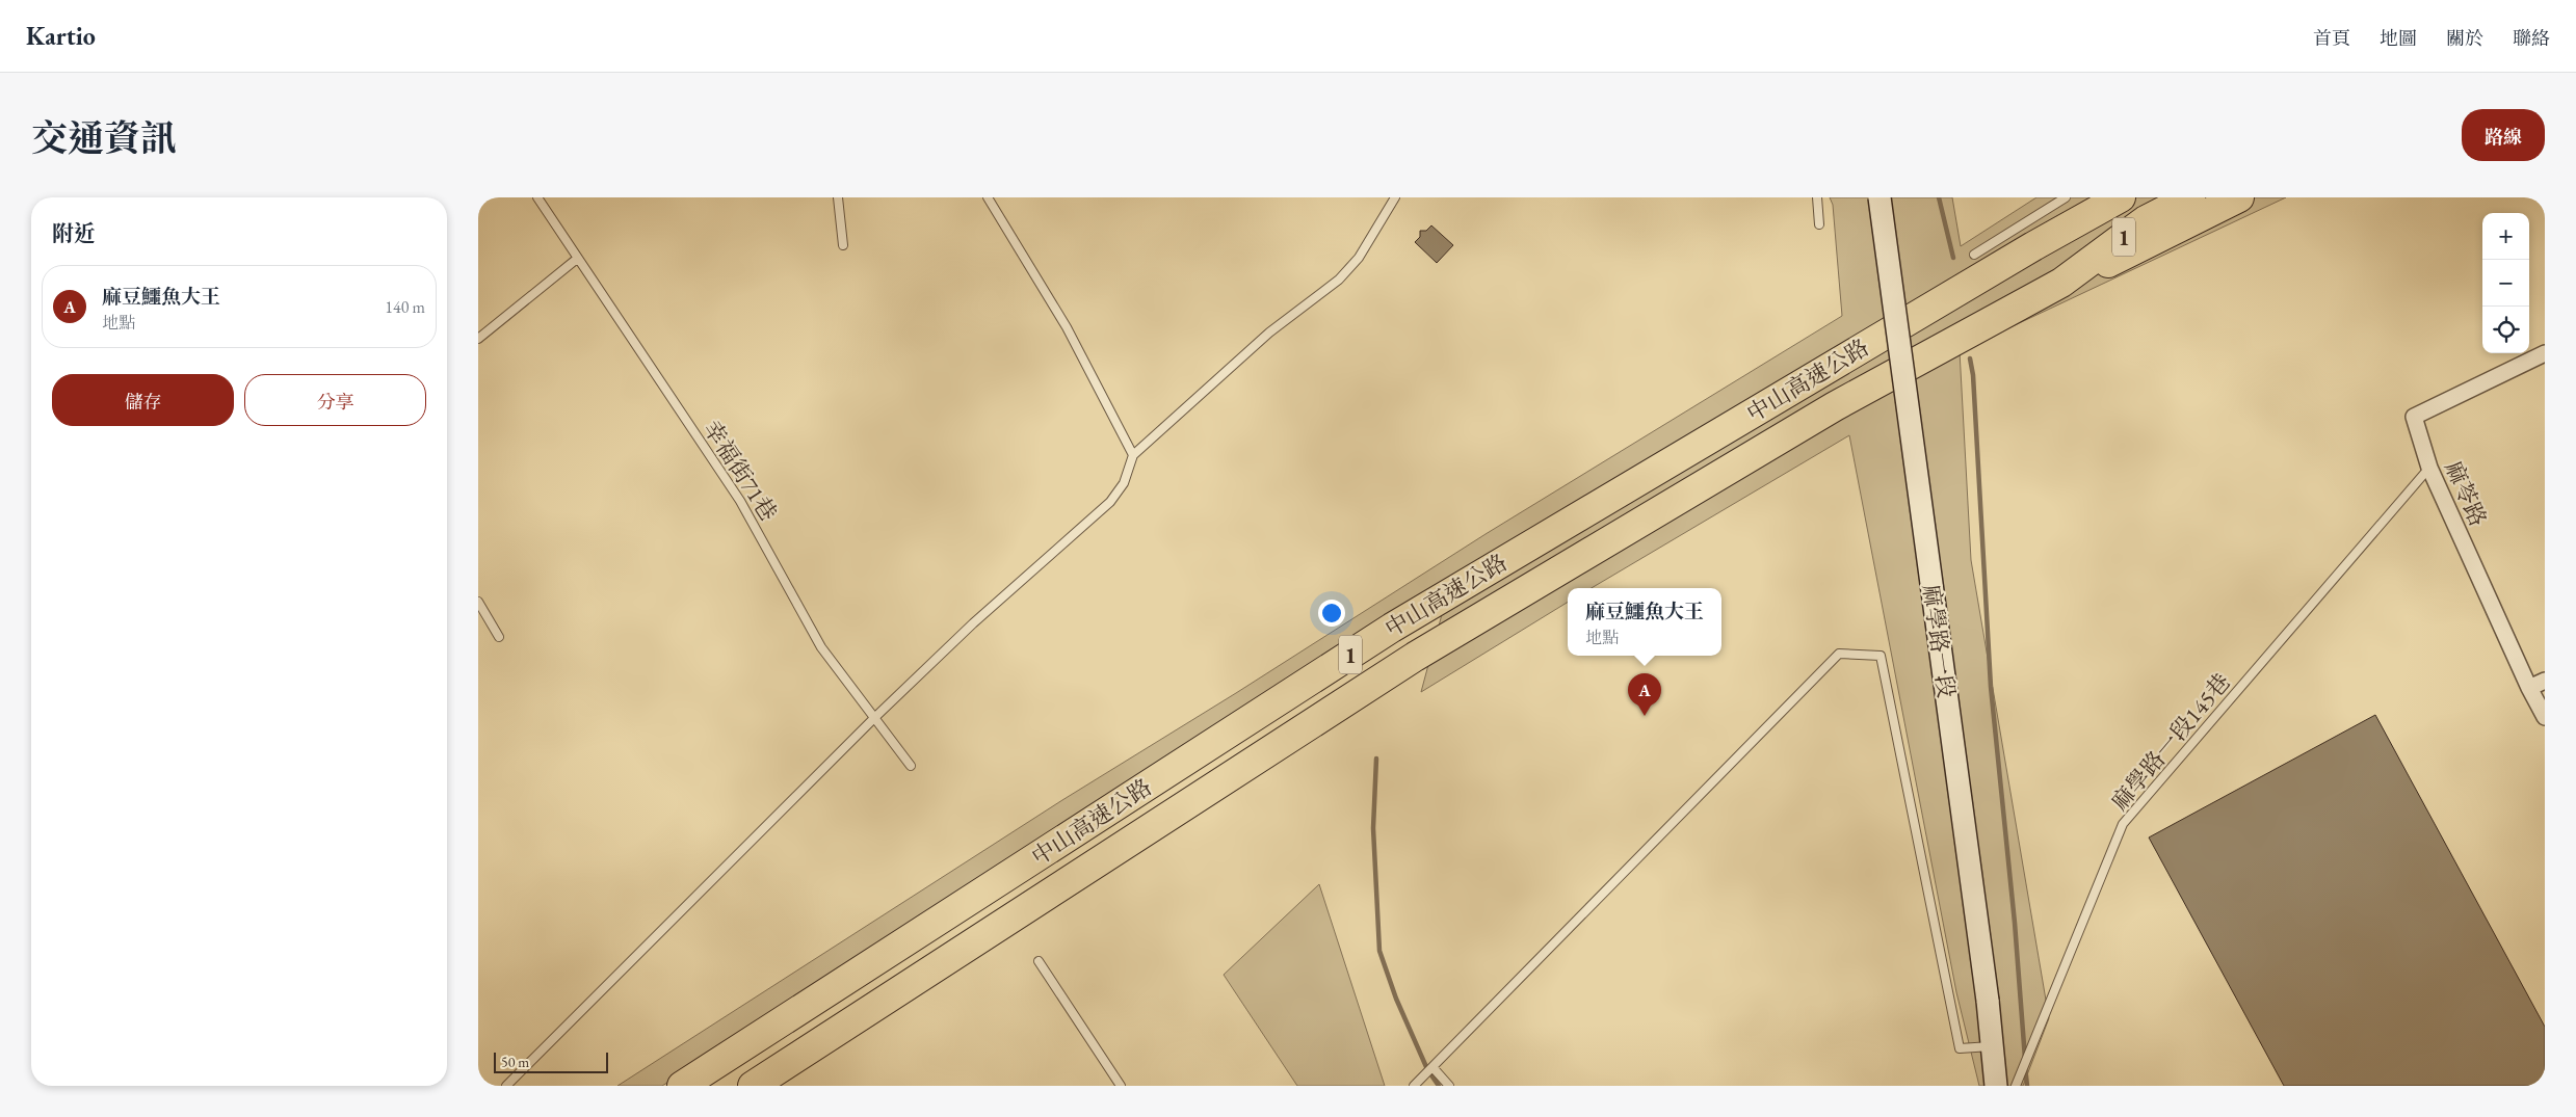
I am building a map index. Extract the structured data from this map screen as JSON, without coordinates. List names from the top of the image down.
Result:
{
  "streets": {
    "highway": ["1", "中山高速公路"],
    "main road": ["麻學路一段"],
    "street": ["麻苓路"],
    "lane": ["幸福街71巷", "麻學路一段145巷"]
  },
  "crossings": [
    ["麻苓路", "麻學路一段145巷"]
  ],
  "scale_bar": "50 m",
  "page": {
    "header": "Kartio",
    "nav": [
      "首頁",
      "地圖",
      "關於",
      "聯絡"
    ],
    "title": "交通資訊",
    "buttons": [
      "路線",
      ["儲存", "分享"]
    ],
    "heading": "附近",
    "map_buttons": ["+", "−"],
    "list": [
      {
        "mark": "A",
        "name": "麻豆鱷魚大王",
        "note": "地點",
        "value": "140 m"
      }
    ],
    "popup": ["麻豆鱷魚大王", "地點"],
    "pins": "A",
    "scale": "50 m"
  }
}
